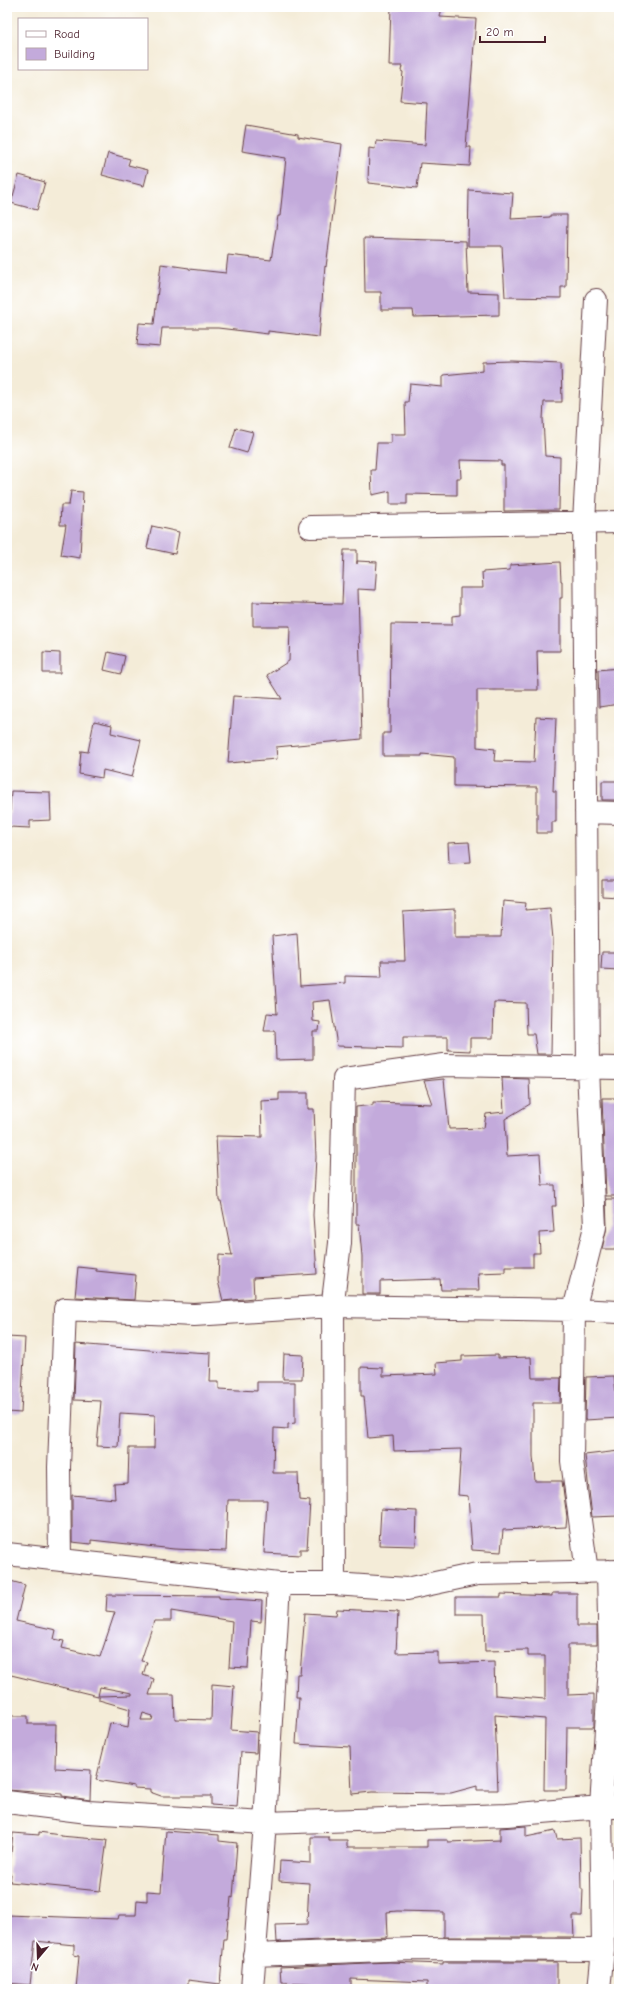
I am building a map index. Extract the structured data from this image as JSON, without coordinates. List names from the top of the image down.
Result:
{
  "legend": ["Road", "Building"],
  "scale_bar": "20 m",
  "north": "bottom"
}
